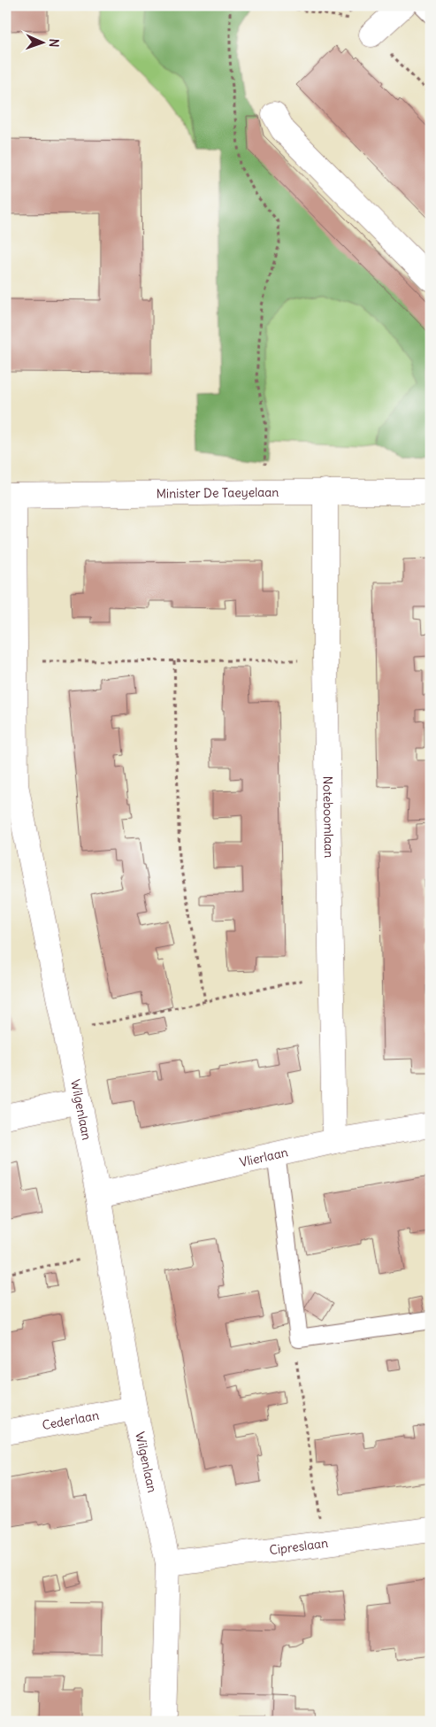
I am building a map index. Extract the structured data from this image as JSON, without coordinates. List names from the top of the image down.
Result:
{
  "streets": {
    "street": [
      "Minister De Taeyelaan",
      "Noteboomlaan",
      "Wilgenlaan",
      "Vlierlaan",
      "Cederlaan",
      "Cipreslaan"
    ]
  },
  "crossings": [
    ["Minister De Taeyelaan", "Noteboomlaan"],
    ["Minister De Taeyelaan", "Wilgenlaan"],
    ["Noteboomlaan", "Vlierlaan"],
    ["Wilgenlaan", "Vlierlaan"],
    ["Wilgenlaan", "Cederlaan"],
    ["Wilgenlaan", "Cipreslaan"]
  ],
  "north": "right"
}
